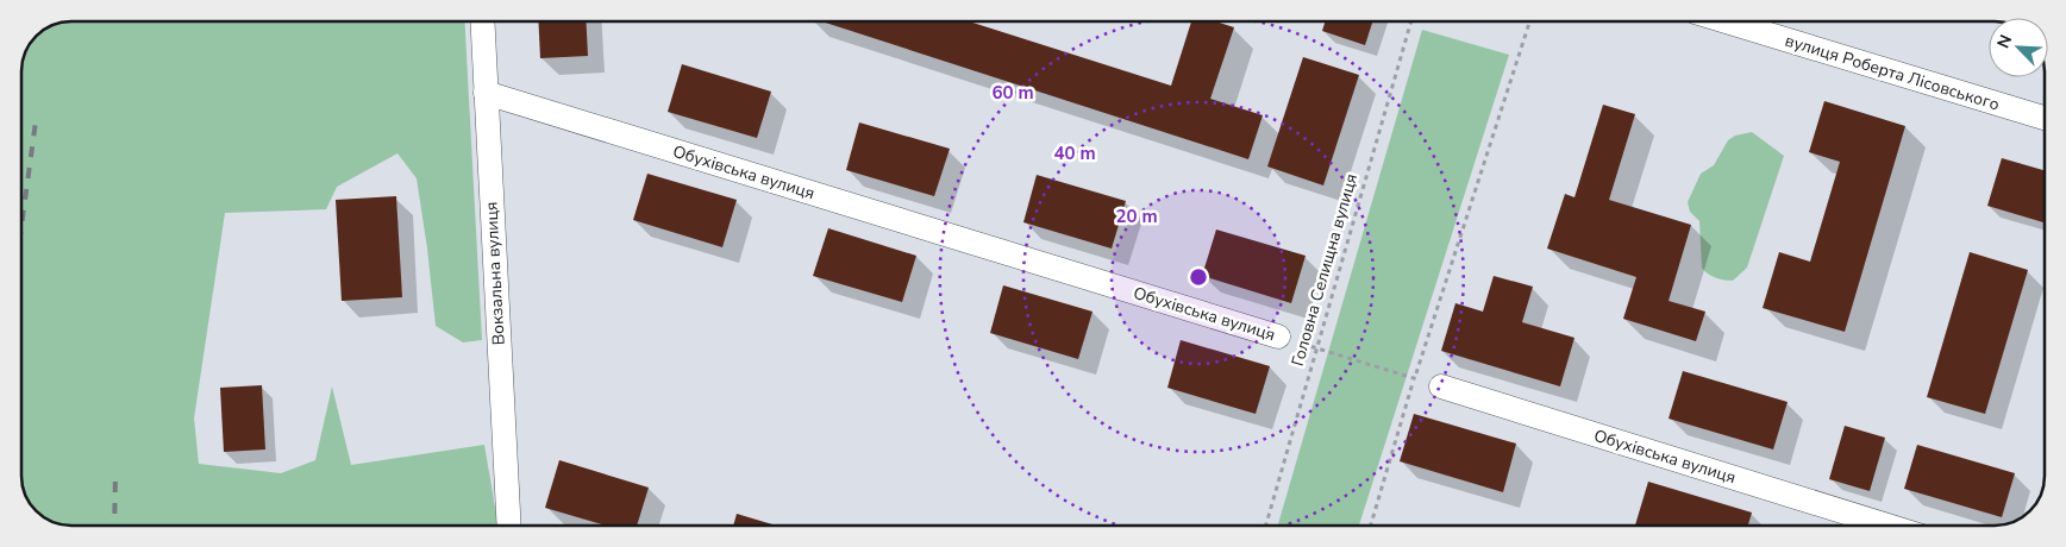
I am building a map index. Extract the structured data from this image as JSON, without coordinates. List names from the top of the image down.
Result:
{
  "streets": {
    "street": ["вулиця Роберта Лісовського", "Обухівська вулиця", "Вокзальна вулиця"],
    "path": ["Головна Селищна вулиця"]
  },
  "crossings": [
    ["Обухівська вулиця", "Головна Селищна вулиця"],
    ["Обухівська вулиця", "Вокзальна вулиця"]
  ],
  "north": "top left",
  "rings": ["60 m", "40 m", "20 m"]
}
